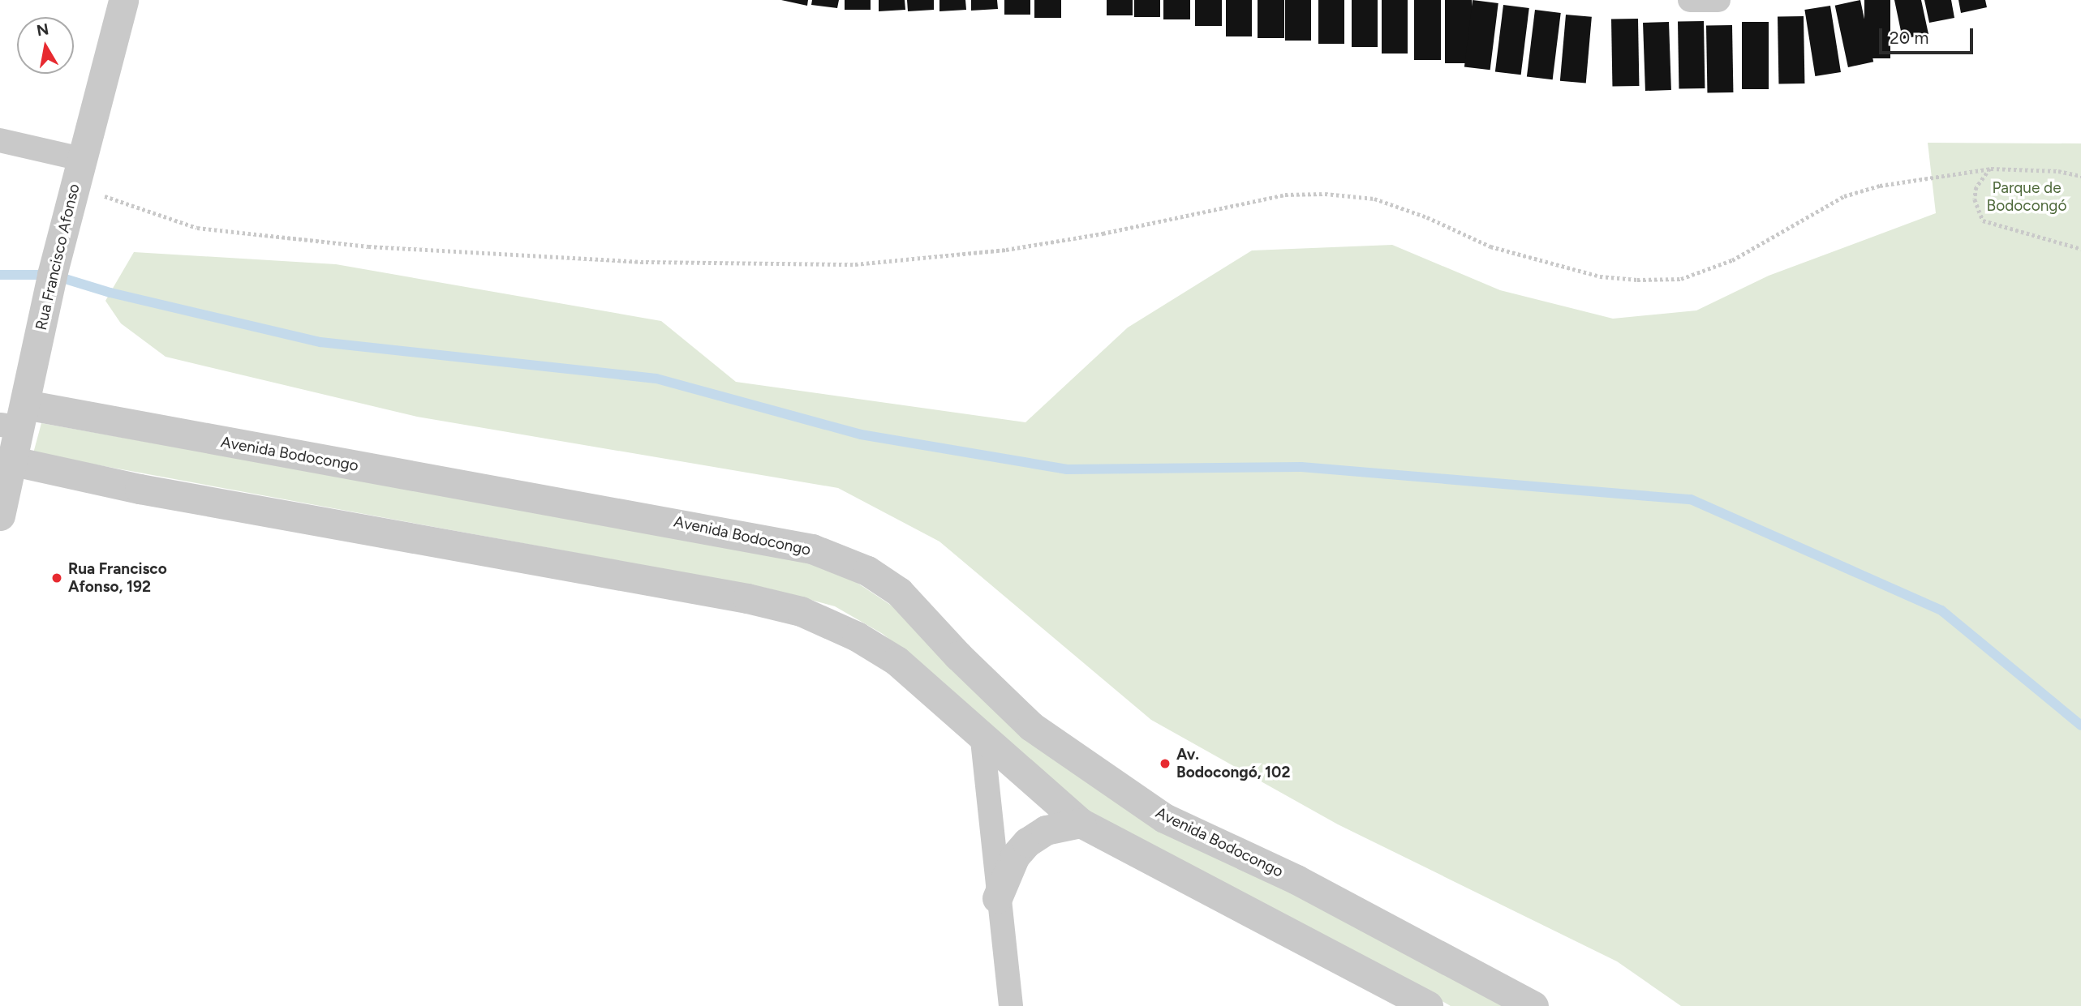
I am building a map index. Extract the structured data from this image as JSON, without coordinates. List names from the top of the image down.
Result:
{
  "streets": {
    "street": ["Rua Francisco Afonso", "Avenida Bodocongo"]
  },
  "crossings": [
    ["Rua Francisco Afonso", "Avenida Bodocongo"]
  ],
  "parks": ["Parque de Bodocongó"],
  "places": ["Rua Francisco Afonso, 192", "Av. Bodocongó, 102"],
  "scale_bar": "20 m",
  "north": "top"
}
